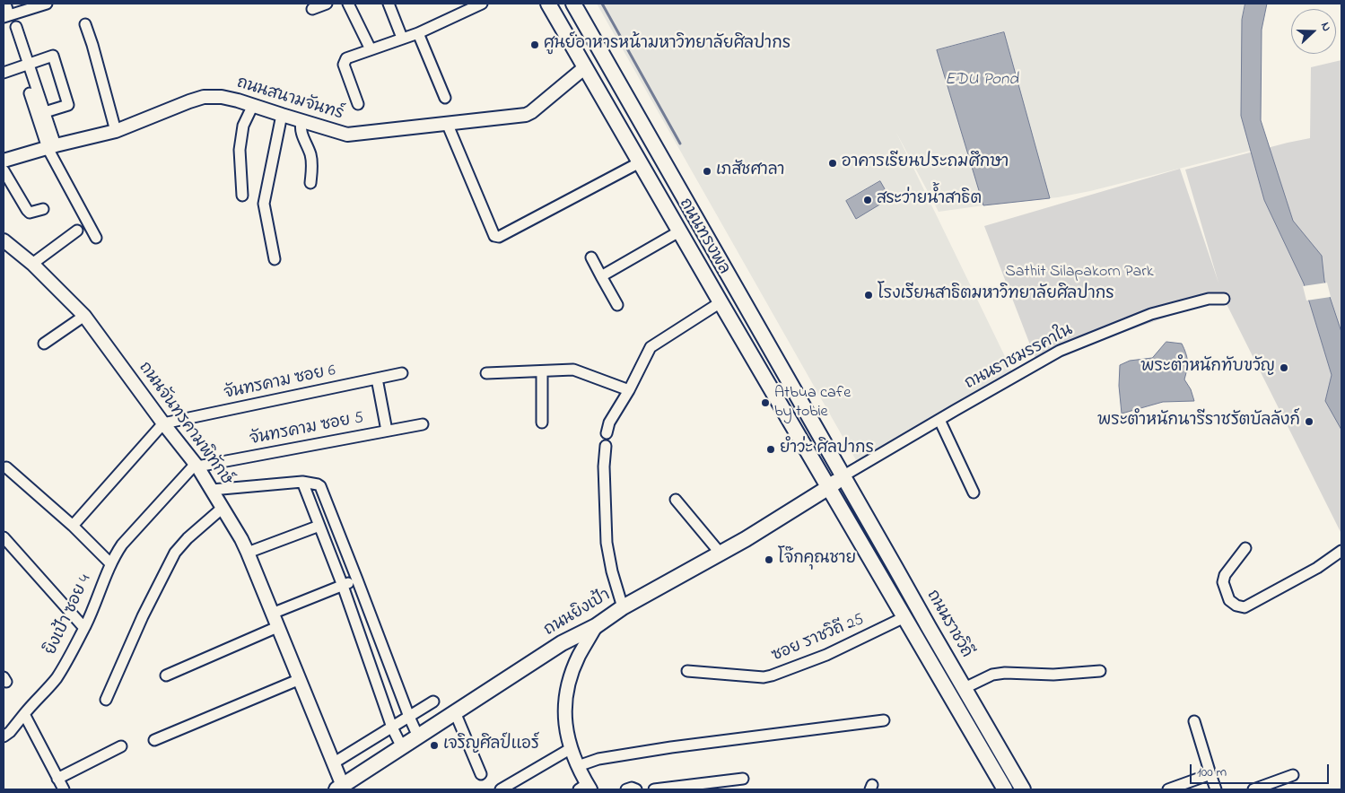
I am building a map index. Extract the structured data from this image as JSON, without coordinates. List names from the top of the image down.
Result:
{
  "streets": {
    "main road": ["ถนนทรงพล", "ถนนยิงเป้า", "ถนนราชวิถี"],
    "street": [
      "ถนนสนามจันทร์",
      "ถนนราชมรรคาใน",
      "จันทรคาม ซอย 6",
      "ถนนจันทรคามพิทักษ์",
      "จันทรคาม ซอย 5",
      "ยิงเป้า ซอย 4",
      "ซอย ราชวิถี 25"
    ]
  },
  "crossings": [
    ["ถนนสนามจันทร์", "ถนนทรงพล"],
    ["ถนนทรงพล", "ถนนราชมรรคาใน"],
    ["ถนนทรงพล", "ถนนยิงเป้า"],
    ["ถนนทรงพล", "ถนนราชวิถี"],
    ["ถนนราชมรรคาใน", "ถนนยิงเป้า"],
    ["ถนนราชมรรคาใน", "ถนนราชวิถี"],
    ["จันทรคาม ซอย 6", "ถนนจันทรคามพิทักษ์"],
    ["ถนนจันทรคามพิทักษ์", "จันทรคาม ซอย 5"],
    ["ถนนจันทรคามพิทักษ์", "ถนนยิงเป้า"],
    ["ถนนจันทรคามพิทักษ์", "ยิงเป้า ซอย 4"],
    ["จันทรคาม ซอย 5", "ยิงเป้า ซอย 4"],
    ["ถนนยิงเป้า", "ถนนราชวิถี"]
  ],
  "water": ["EDU Pond"],
  "parks": ["Sathit Silapakorn Park"],
  "places": [
    "ศูนย์อาหารหน้ามหาวิทยาลัยศิลปากร",
    "อาคารเรียนประถมศึกษา",
    "เภสัชศาลา",
    "สระว่ายนำ้สาธิต",
    "โรงเรียนสาธิตมหาวิทยาลัยศิลปากร",
    "พระตำหนักทับขวัญ",
    "Atbua cafe by tobie",
    "พระตำหนักนารีราชรัตบัลลังก์",
    "ยำว่ะ ศิลปากร",
    "โจ๊กคุณชาย",
    "เจริญศิลป์แอร์"
  ],
  "scale_bar": "100 m",
  "north": "right"
}
